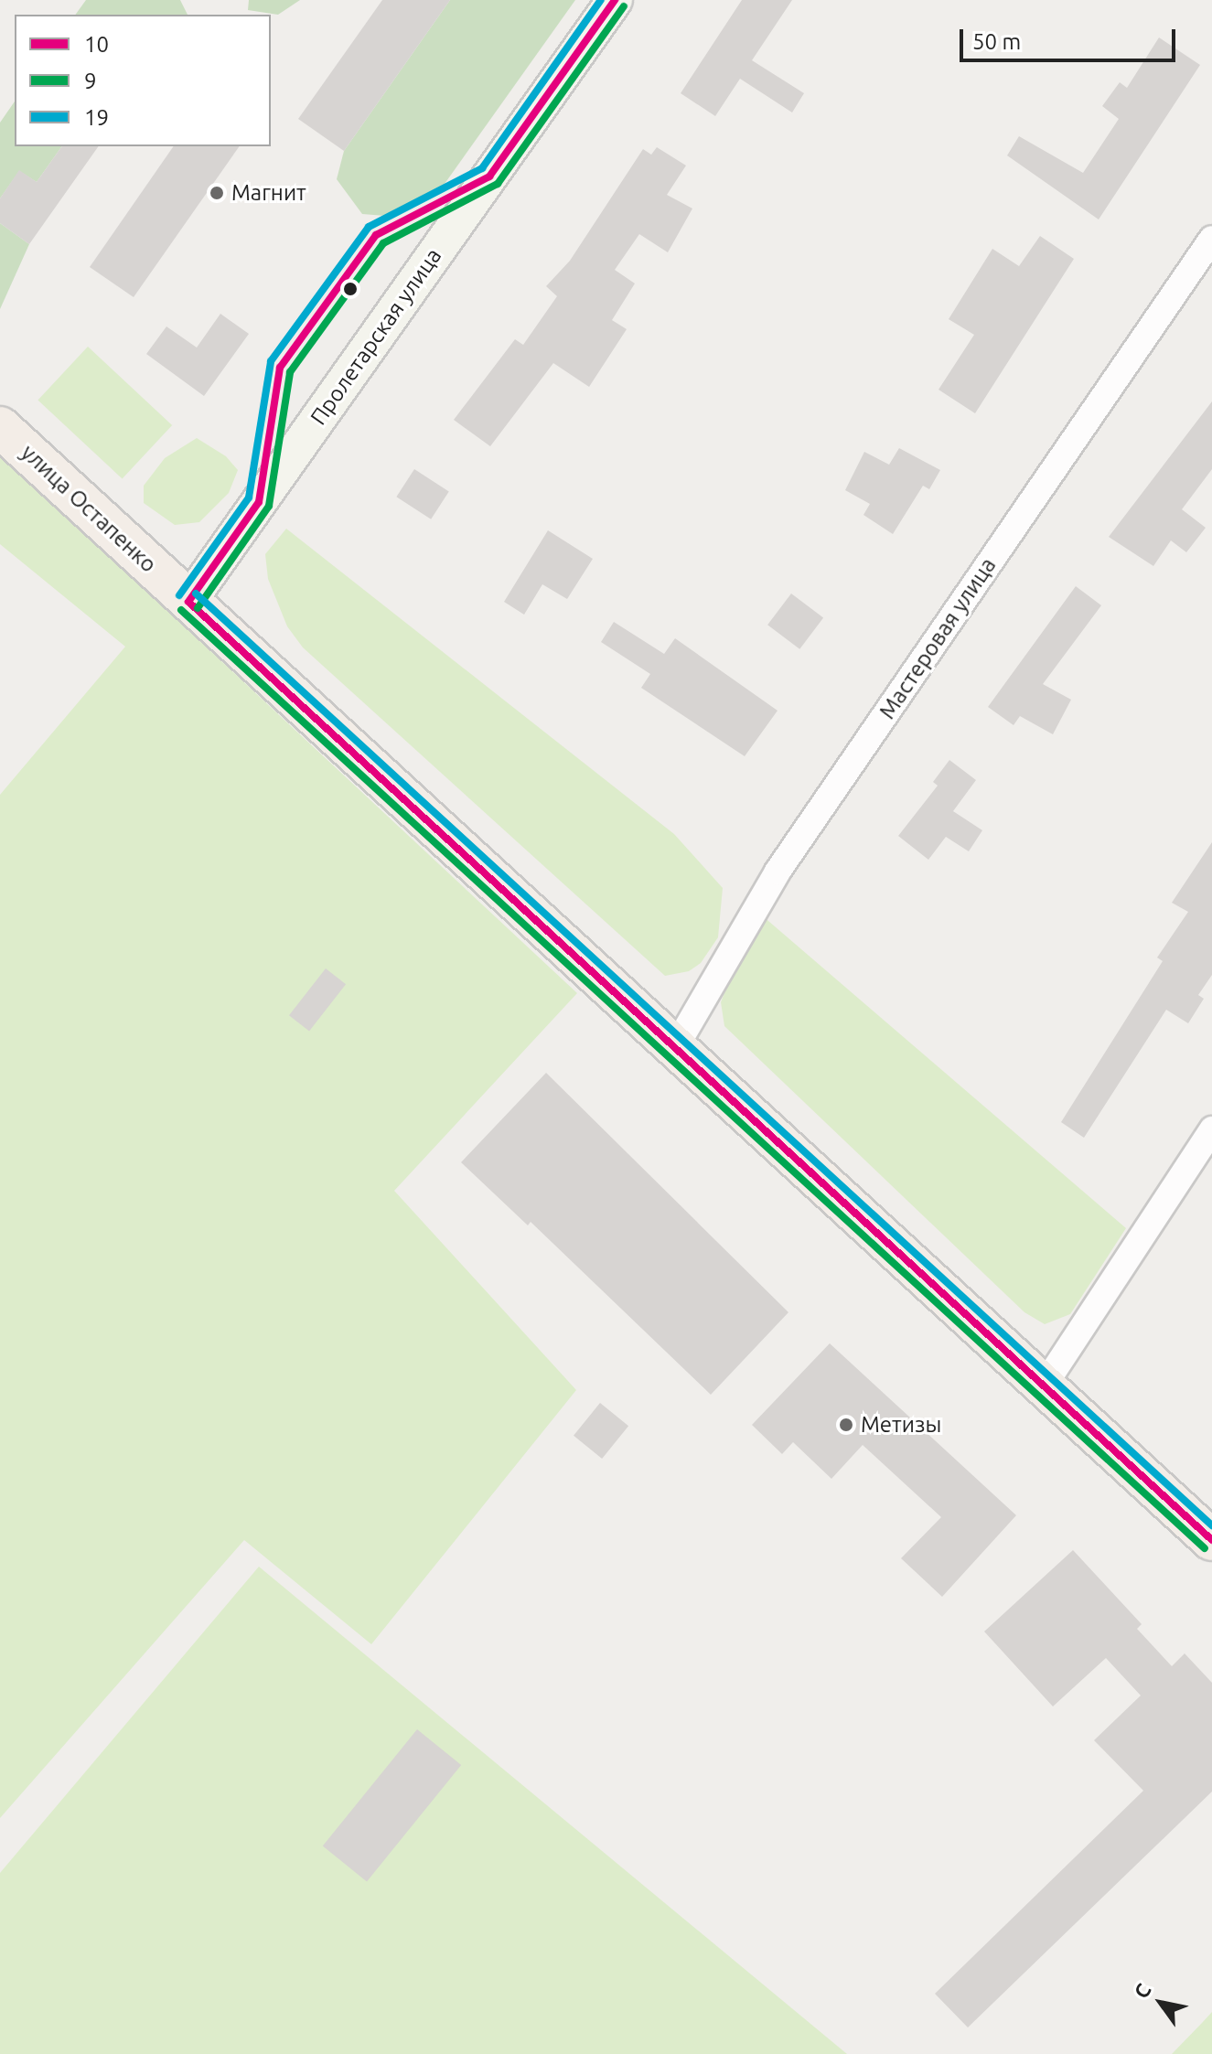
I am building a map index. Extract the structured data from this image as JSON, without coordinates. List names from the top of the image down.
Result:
{
  "streets": {
    "main road": ["улица Остапенко"],
    "street": ["Пролетарская улица", "Мастеровая улица"]
  },
  "crossings": [
    ["Пролетарская улица", "улица Остапенко"],
    ["улица Остапенко", "Мастеровая улица"]
  ],
  "places": ["Магнит", "Метизы"],
  "lines": ["transit line 10", "transit line 19", "transit line 9"],
  "legend": ["10", "9", "19"],
  "scale_bar": "50 m",
  "north": "top left"
}
